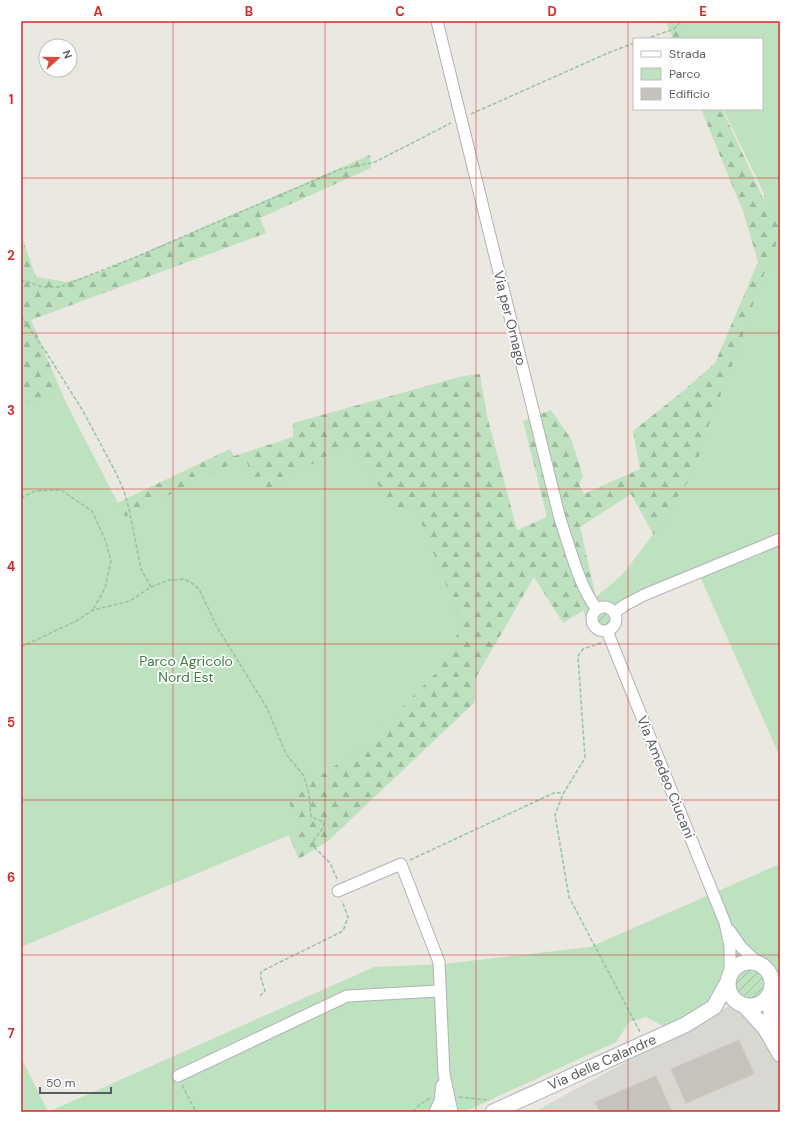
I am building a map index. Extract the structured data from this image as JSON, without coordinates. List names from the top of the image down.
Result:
{
  "streets": {
    "main road": ["Via Amedeo Ciucani", "Via delle Calandre"],
    "street": ["Via per Ornago"]
  },
  "crossings": [
    ["Via per Ornago", "Via Amedeo Ciucani"],
    ["Via Amedeo Ciucani", "Via delle Calandre"]
  ],
  "parks": ["Parco Agricolo Nord Est"],
  "legend": ["Strada", "Parco", "Edificio"],
  "scale_bar": "50 m",
  "north": "right",
  "grid": {
    "columns": [
      "A",
      "B",
      "C",
      "D",
      "E"
    ],
    "rows": [
      "1",
      "2",
      "3",
      "4",
      "5",
      "6",
      "7"
    ]
  }
}
